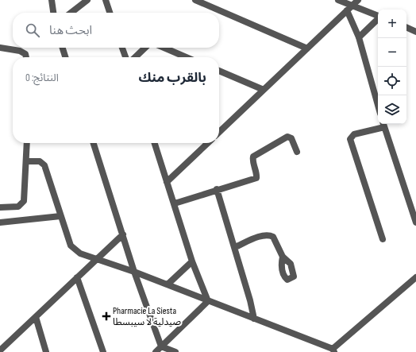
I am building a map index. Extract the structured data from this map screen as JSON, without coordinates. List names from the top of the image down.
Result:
{
  "places": {
    "health": ["Pharmacie La Siesta صيدلية لا سيبسطا"]
  },
  "page": {
    "map_buttons": ["+", "−"],
    "search": "ابحث هنا",
    "heading": ["بالقرب منك", "النتائج: 0"]
  }
}
